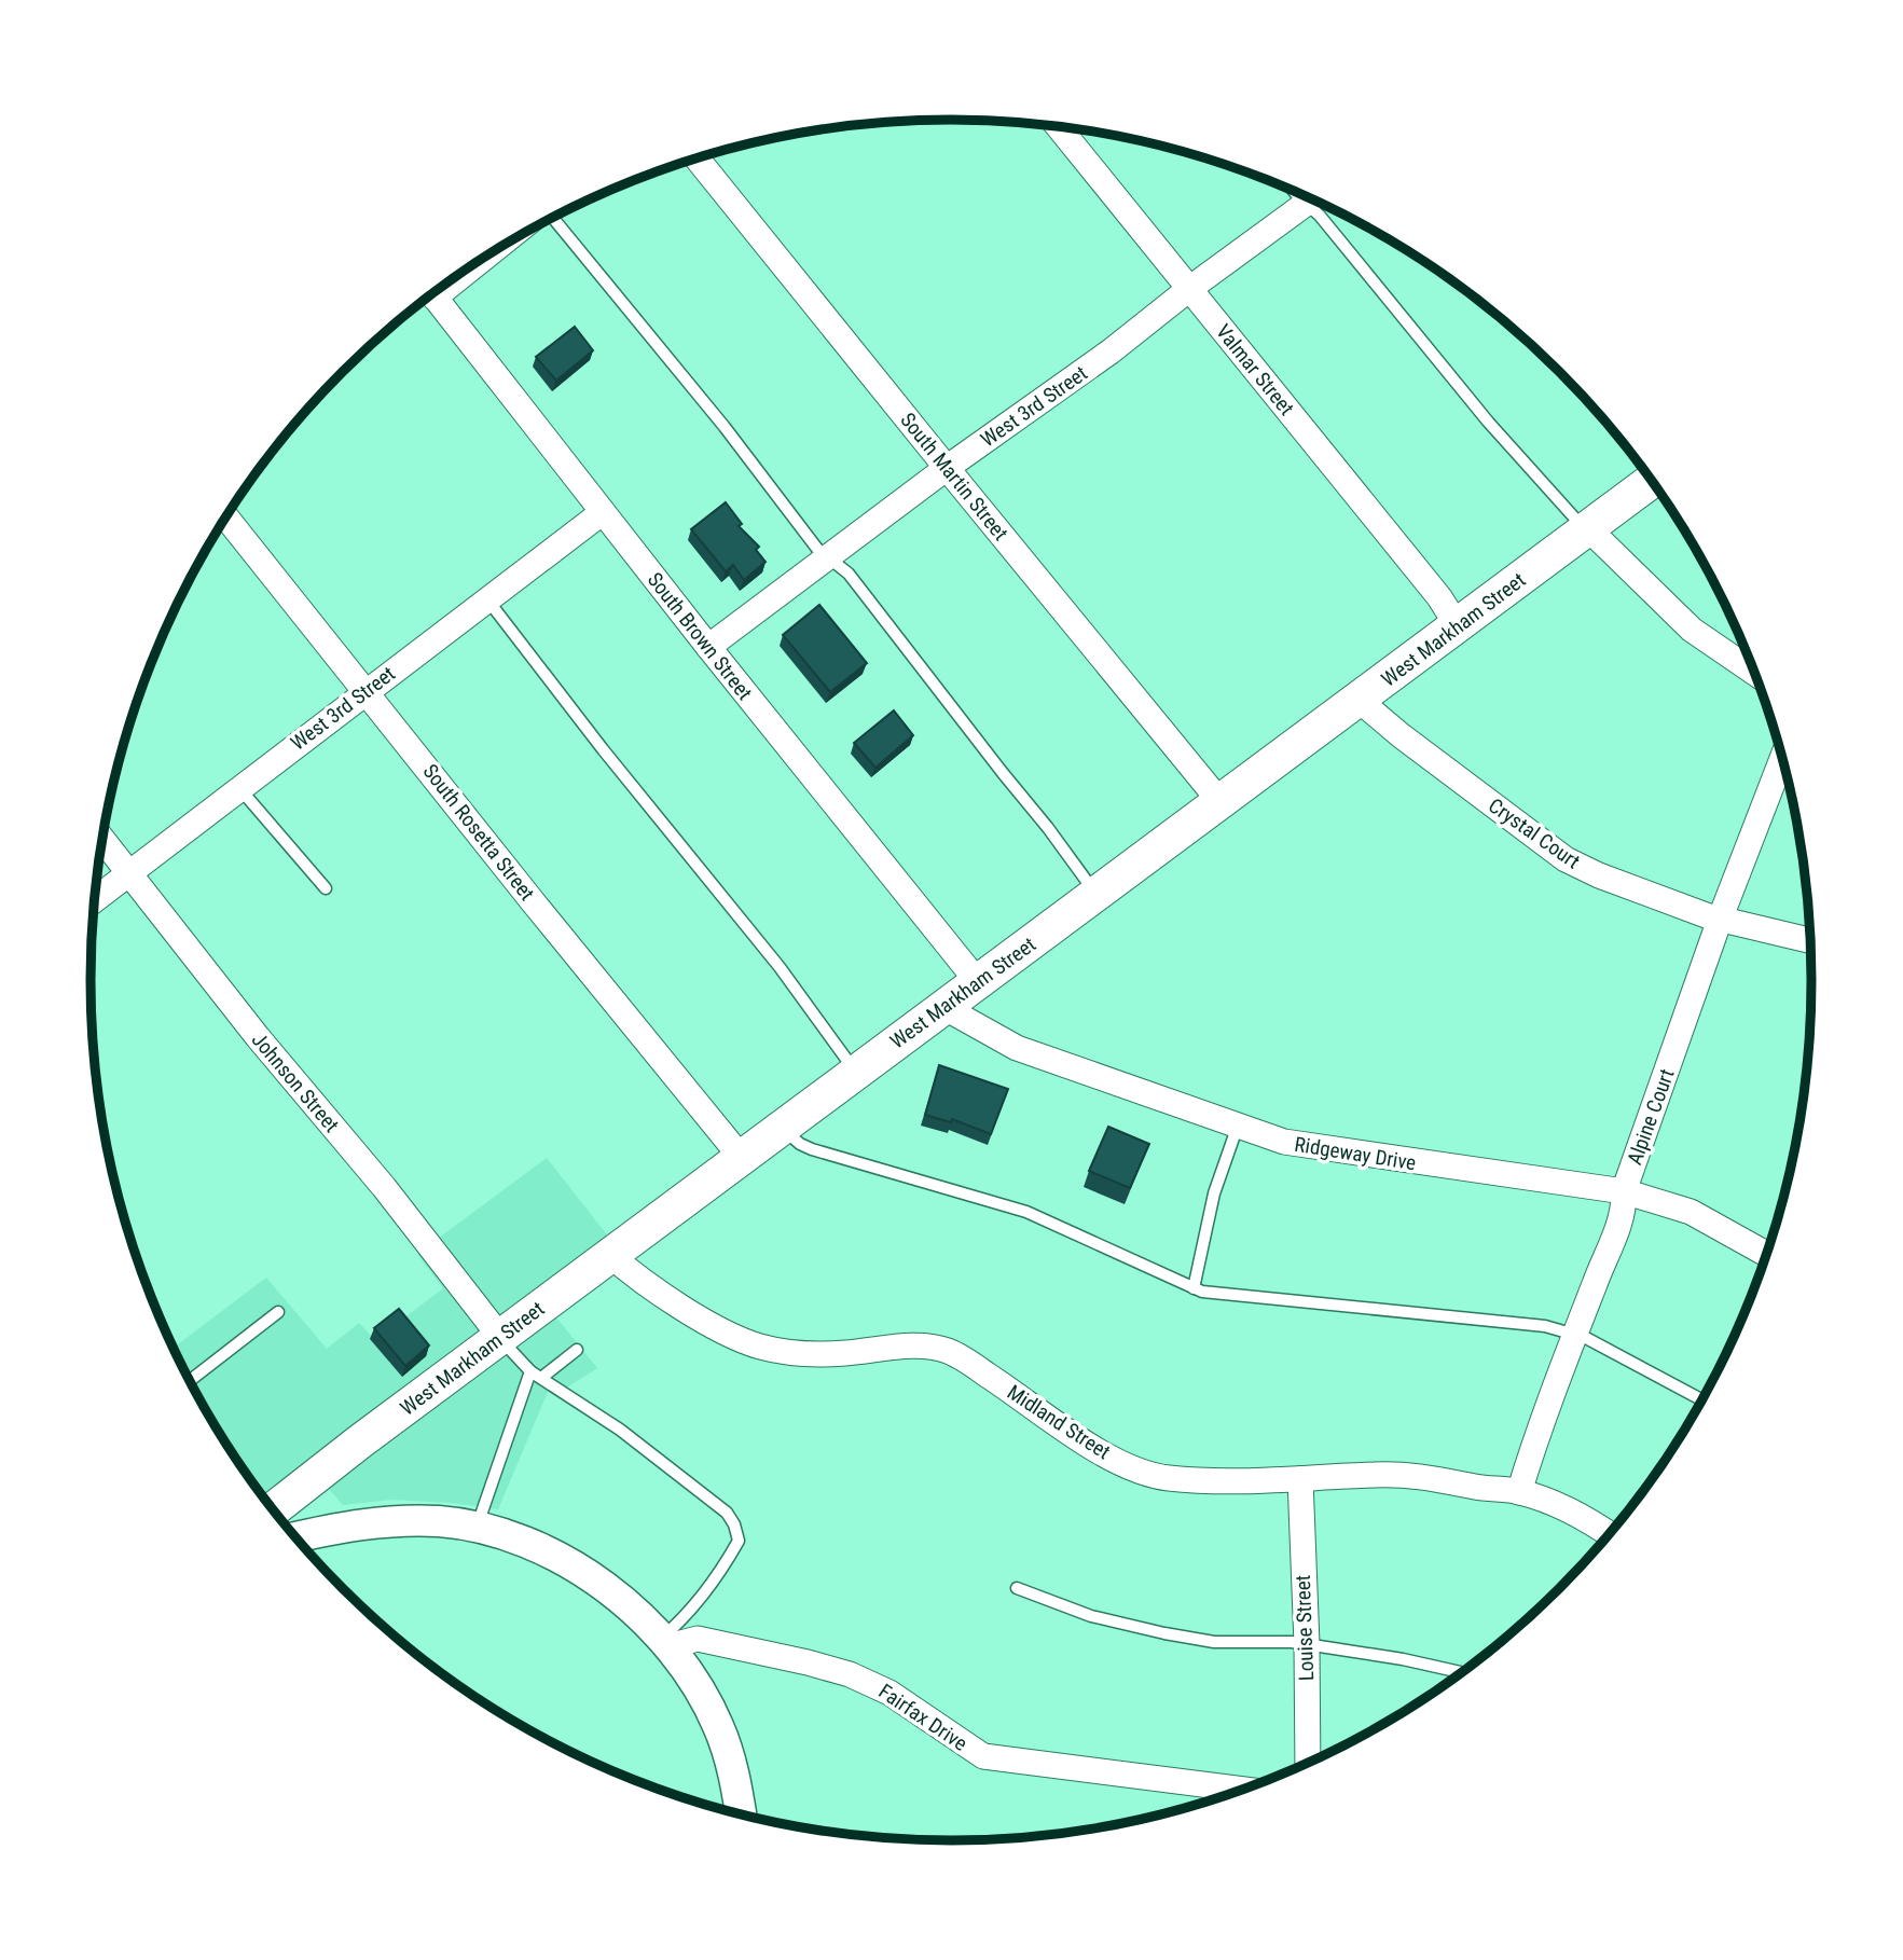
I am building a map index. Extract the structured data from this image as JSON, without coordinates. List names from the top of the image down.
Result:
{
  "streets": {
    "main road": ["West Markham Street"],
    "street": [
      "Valmar Street",
      "West 3rd Street",
      "South Martin Street",
      "South Brown Street",
      "South Rosetta Street",
      "Crystal Court",
      "Johnson Street",
      "Alpine Court",
      "Ridgeway Drive",
      "Midland Street",
      "Louise Street",
      "Fairfax Drive"
    ]
  },
  "crossings": [
    ["Valmar Street", "West 3rd Street"],
    ["Valmar Street", "West Markham Street"],
    ["West 3rd Street", "South Martin Street"],
    ["West 3rd Street", "South Brown Street"],
    ["West 3rd Street", "South Rosetta Street"],
    ["West 3rd Street", "Johnson Street"],
    ["South Martin Street", "West Markham Street"],
    ["West Markham Street", "South Brown Street"],
    ["West Markham Street", "South Rosetta Street"],
    ["West Markham Street", "Crystal Court"],
    ["West Markham Street", "Johnson Street"],
    ["West Markham Street", "Ridgeway Drive"],
    ["West Markham Street", "Midland Street"],
    ["Crystal Court", "Alpine Court"],
    ["Alpine Court", "Ridgeway Drive"],
    ["Alpine Court", "Midland Street"],
    ["Midland Street", "Louise Street"]
  ]
}
